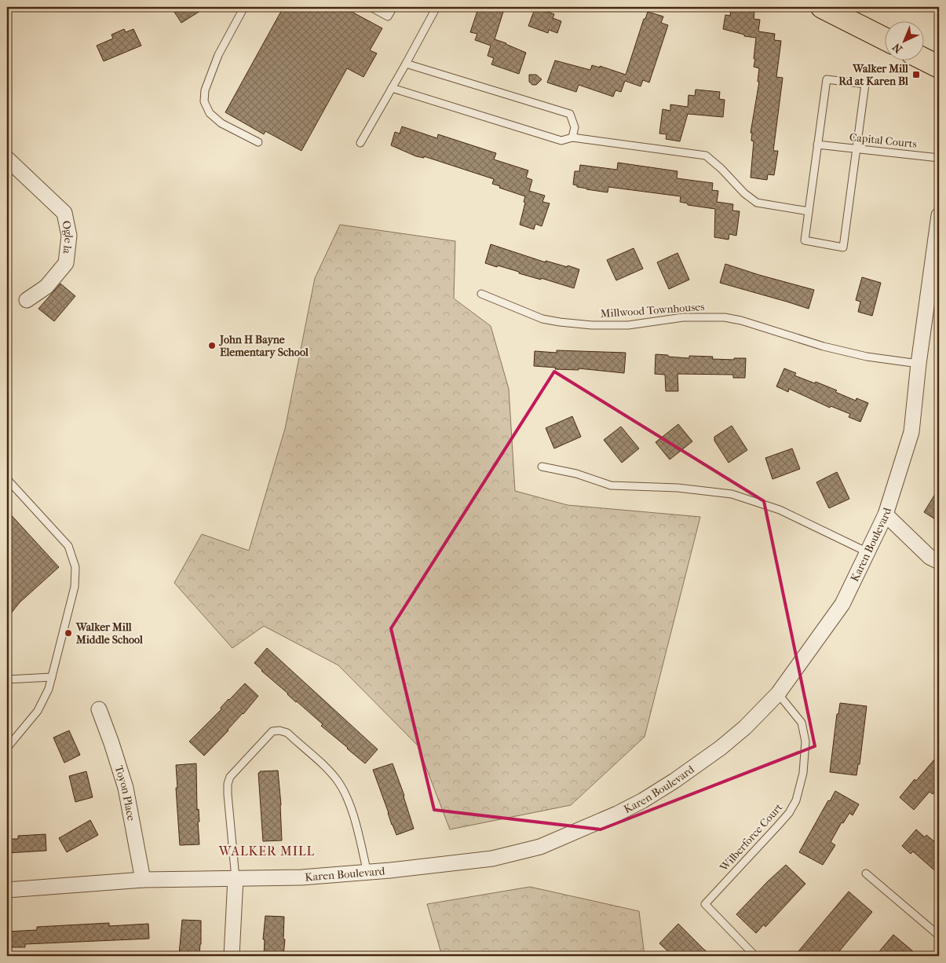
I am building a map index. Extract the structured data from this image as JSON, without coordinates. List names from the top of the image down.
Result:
{
  "streets": {
    "street": ["Ogle la", "Karen Boulevard", "Toyon Place"],
    "lane": ["Capital Courts", "Millwood Townhouses", "Wilberforce Court"]
  },
  "crossings": [
    ["Millwood Townhouses", "Karen Boulevard"],
    ["Karen Boulevard", "Toyon Place"],
    ["Karen Boulevard", "Wilberforce Court"]
  ],
  "districts": ["WALKER MILL"],
  "places": {
    "transit": ["Walker Mill Rd at Karen Bl"],
    "other": ["John H Bayne Elementary School", "Walker Mill Middle School"]
  },
  "north": "bottom left"
}
